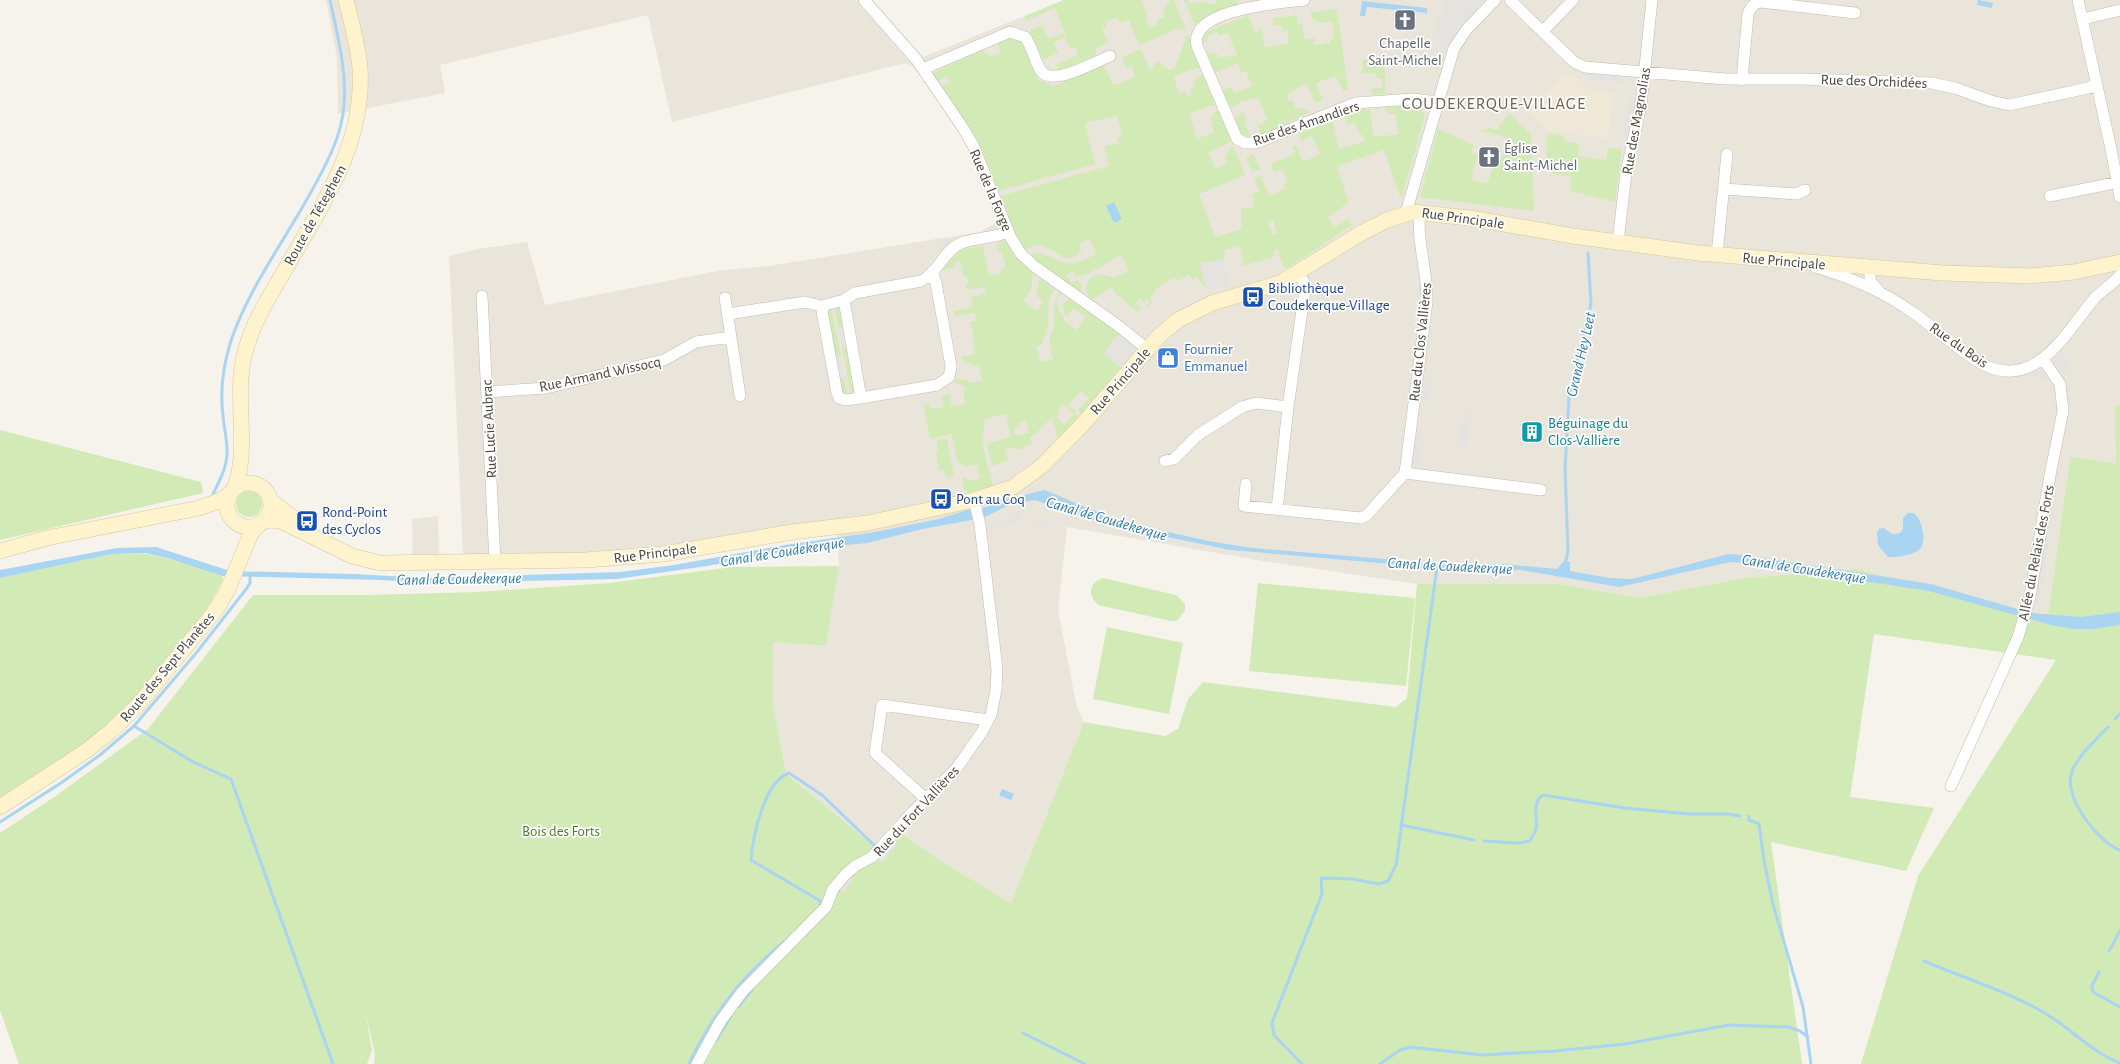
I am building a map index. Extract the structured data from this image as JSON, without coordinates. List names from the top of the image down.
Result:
{
  "streets": {
    "street": [
      "Rue des Orchidées",
      "Rue des Magnolias",
      "Rue des Amandiers",
      "Rue de la Forge",
      "Route de Téteghem",
      "Rue Principale",
      "Rue du Clos Vallières",
      "Rue du Bois",
      "Rue Armand Wissocq",
      "Rue Lucie Aubrac",
      "Allée du Relais des Forts",
      "Route des Sept Planètes",
      "Rue du Fort Vallières"
    ]
  },
  "crossings": [
    ["Rue des Orchidées", "Rue des Magnolias"],
    ["Rue des Magnolias", "Rue Principale"],
    ["Rue des Amandiers", "Rue du Clos Vallières"],
    ["Rue de la Forge", "Rue Principale"],
    ["Route de Téteghem", "Rue Principale"],
    ["Route de Téteghem", "Route des Sept Planètes"],
    ["Rue Principale", "Rue du Clos Vallières"],
    ["Rue Principale", "Rue du Bois"],
    ["Rue Principale", "Rue Lucie Aubrac"],
    ["Rue Principale", "Route des Sept Planètes"],
    ["Rue Principale", "Rue du Fort Vallières"],
    ["Rue du Bois", "Allée du Relais des Forts"],
    ["Rue Armand Wissocq", "Rue Lucie Aubrac"]
  ],
  "districts": ["COUDEKERQUE-VILLAGE"],
  "water": ["Grand Hey Leet", "Canal de Coudekerque"],
  "parks": ["Bois des Forts"],
  "places": {
    "church": ["Chapelle Saint-Michel", "Église Saint-Michel"],
    "bus stop": ["Bibliothèque Coudekerque-Village", "Pont au Coq", "Rond-Point des Cyclos"],
    "shop": ["Fournier Emmanuel"],
    "building": ["Béguinage du Clos-Vallière"]
  }
}
